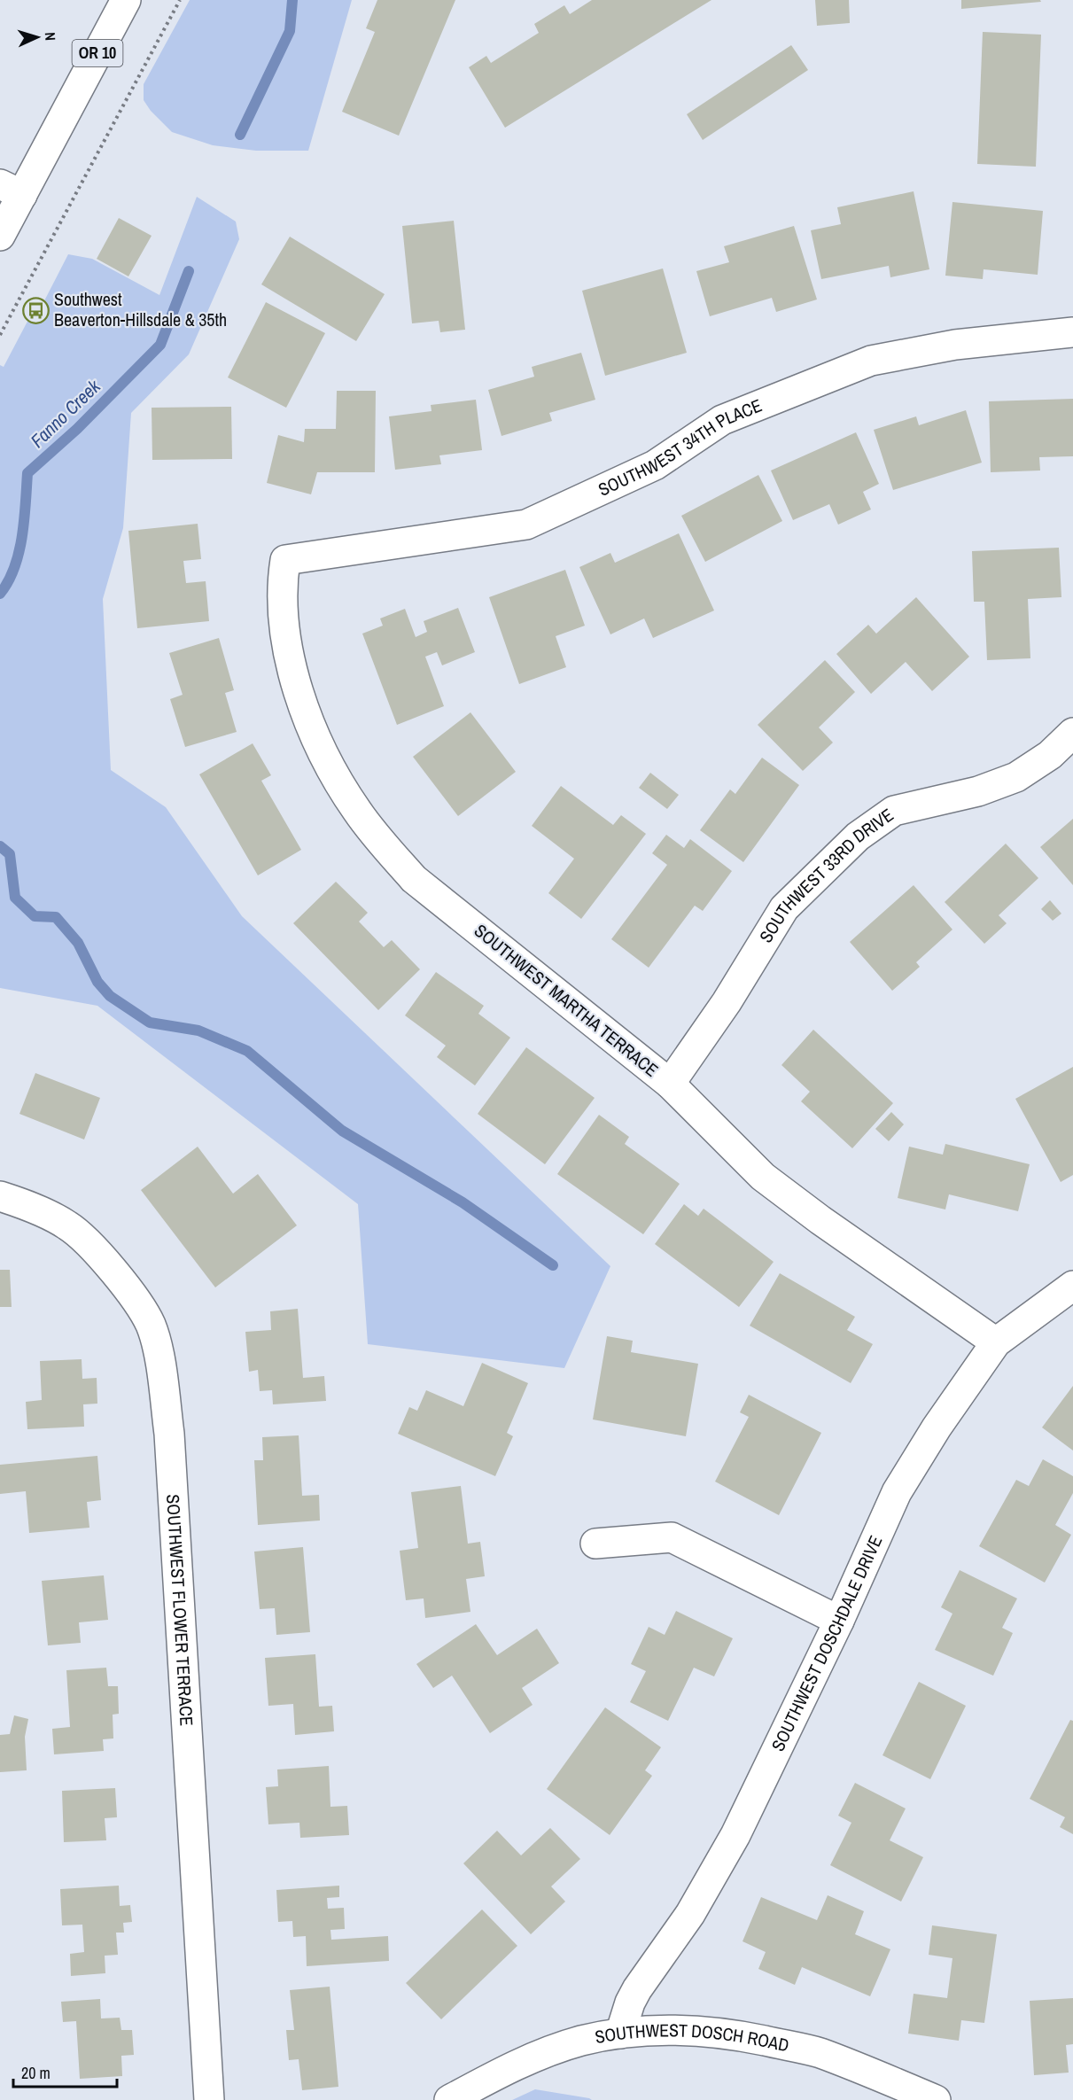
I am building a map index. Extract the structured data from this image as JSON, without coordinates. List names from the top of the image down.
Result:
{
  "streets": {
    "street": [
      "OR 10",
      "SOUTHWEST 34TH PLACE",
      "SOUTHWEST 33RD DRIVE",
      "SOUTHWEST MARTHA TERRACE",
      "SOUTHWEST FLOWER TERRACE",
      "SOUTHWEST DOSCHDALE DRIVE",
      "SOUTHWEST DOSCH ROAD"
    ]
  },
  "crossings": [
    ["SOUTHWEST 34TH PLACE", "SOUTHWEST MARTHA TERRACE"],
    ["SOUTHWEST 33RD DRIVE", "SOUTHWEST MARTHA TERRACE"],
    ["SOUTHWEST MARTHA TERRACE", "SOUTHWEST DOSCHDALE DRIVE"],
    ["SOUTHWEST DOSCHDALE DRIVE", "SOUTHWEST DOSCH ROAD"]
  ],
  "water": ["Fanno Creek"],
  "places": {
    "bus stop": ["Southwest Beaverton-Hillsdale & 35th"]
  },
  "scale_bar": "20 m",
  "north": "right"
}
